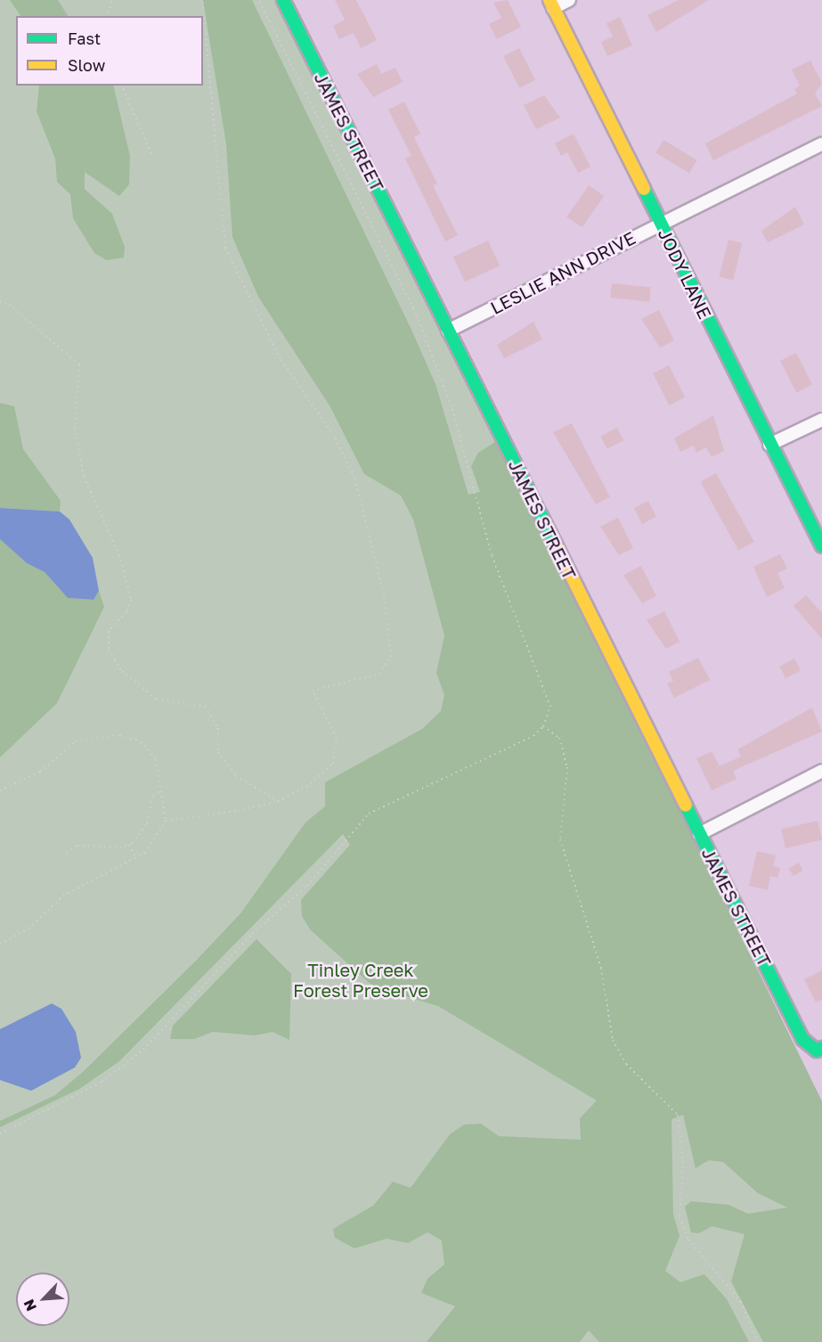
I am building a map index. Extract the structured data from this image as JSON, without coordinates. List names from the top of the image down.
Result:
{
  "streets": {
    "street": ["JAMES STREET", "LESLIE ANN DRIVE", "JODY LANE"]
  },
  "crossings": [
    ["JAMES STREET", "LESLIE ANN DRIVE"],
    ["LESLIE ANN DRIVE", "JODY LANE"]
  ],
  "parks": ["Tinley Creek Forest Preserve"],
  "legend": ["Fast", "Slow"],
  "north": "bottom left"
}
